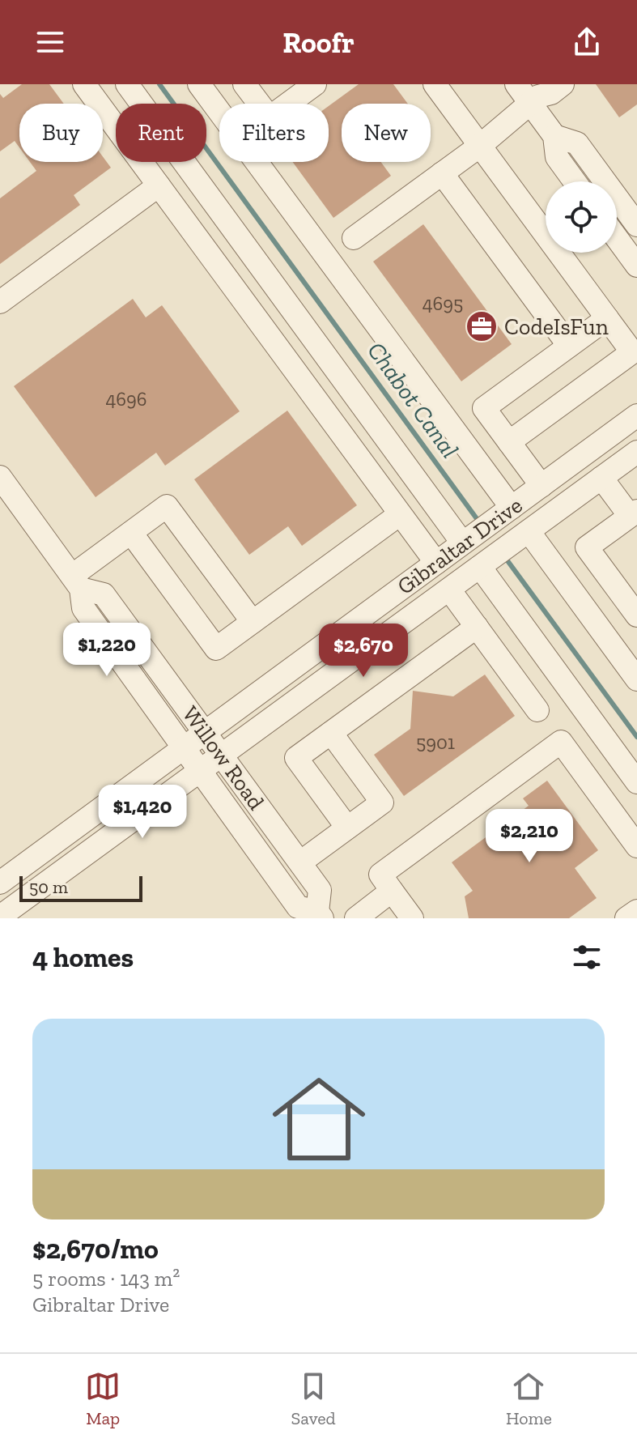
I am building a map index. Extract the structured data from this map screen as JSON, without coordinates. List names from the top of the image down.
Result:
{
  "streets": {
    "street": ["Gibraltar Drive", "Willow Road"]
  },
  "crossings": [
    ["Gibraltar Drive", "Willow Road"]
  ],
  "water": ["Chabot Canal"],
  "places": {
    "office": ["CodeIsFun"]
  },
  "house_numbers": ["4695", "4696", "5901"],
  "scale_bar": "50 m",
  "page": {
    "header": "Roofr",
    "chip": [
      "Buy",
      "Rent",
      "Filters",
      "New"
    ],
    "price": [
      "$1,220",
      "$2,670",
      "$1,420",
      "$2,210"
    ],
    "scale": "50 m",
    "heading": "4 homes",
    "list": [
      {
        "name": "$2,670/mo",
        "note": "5 rooms · 143 m² · Gibraltar Drive"
      }
    ],
    "tabs": ["Map", "Saved", "Home"]
  }
}
